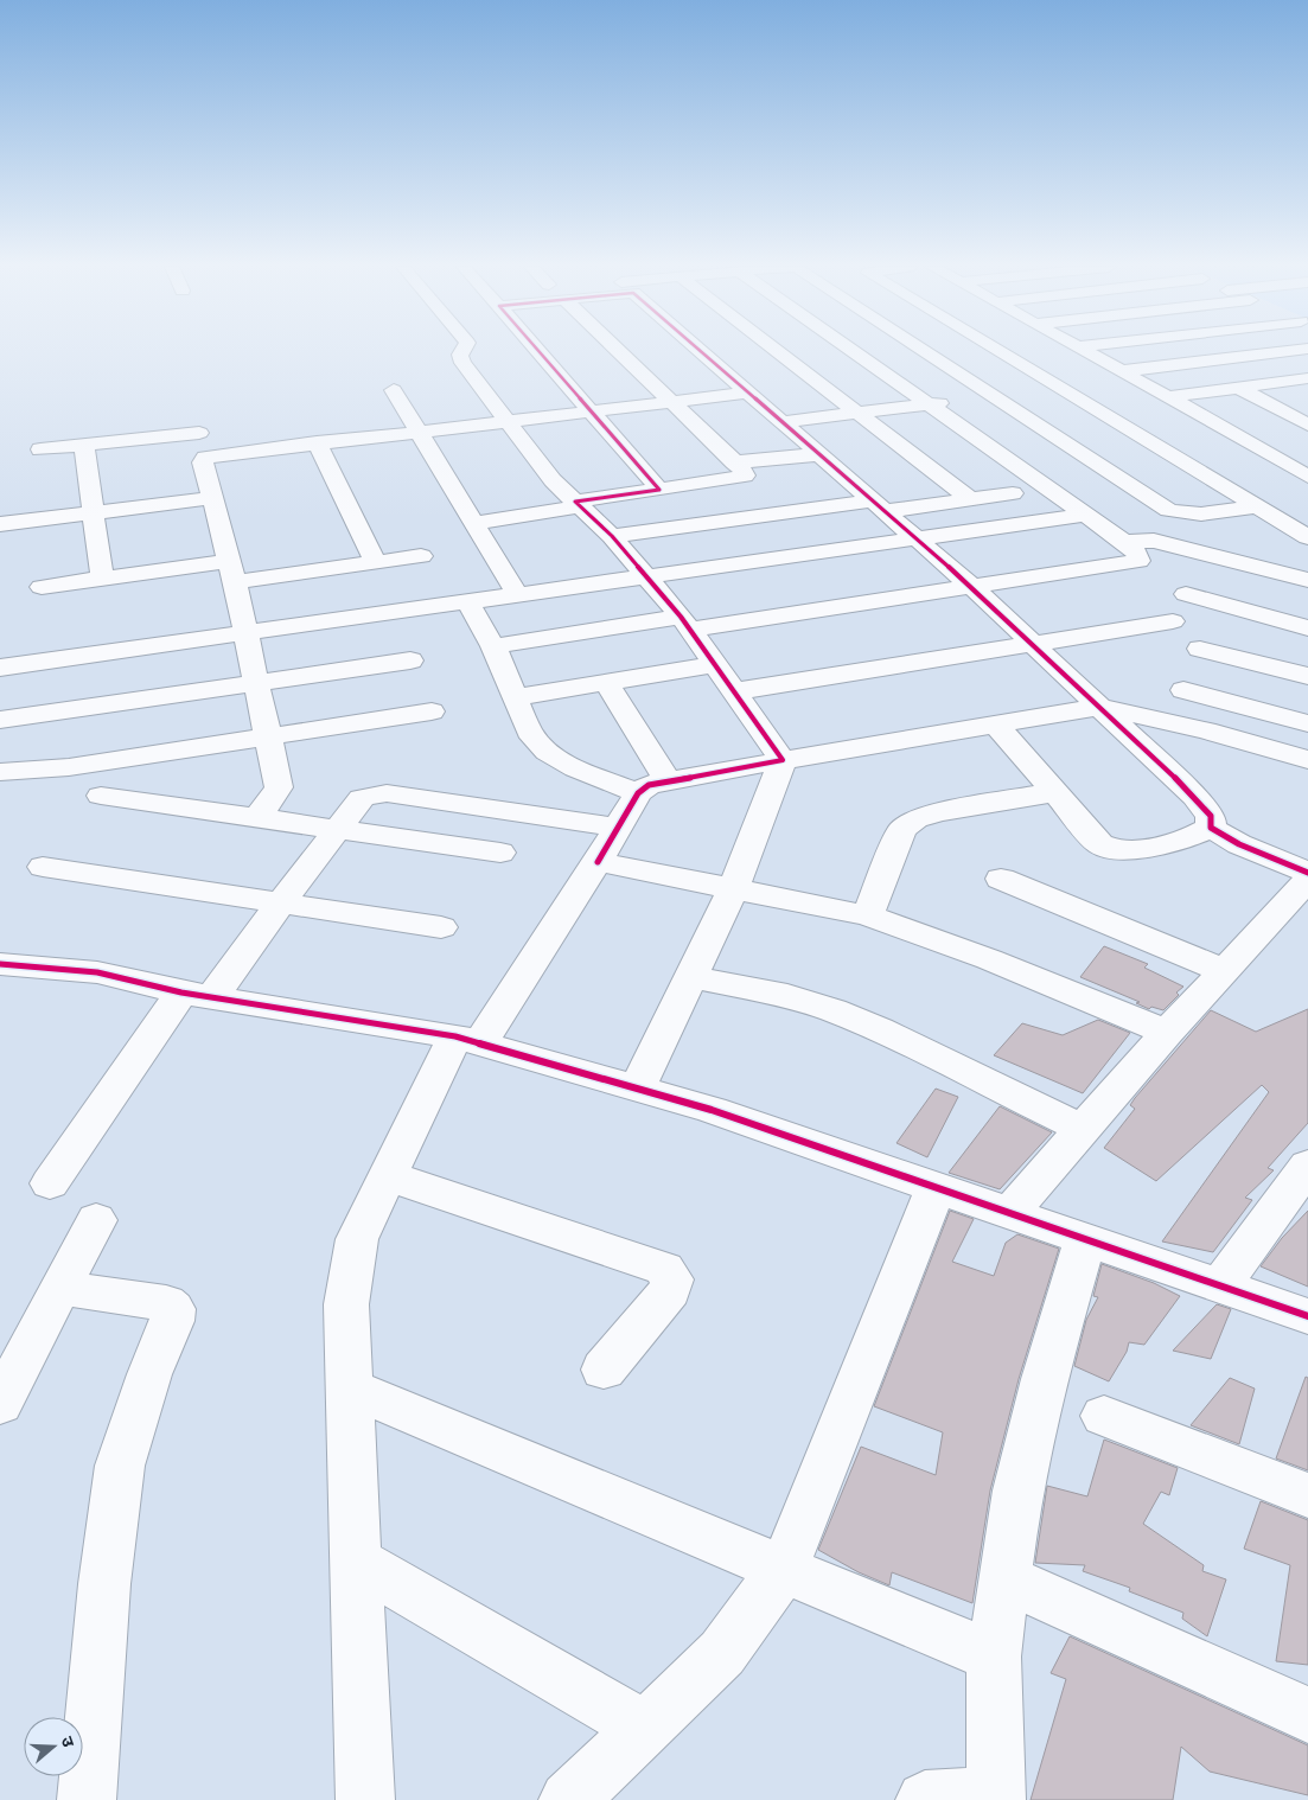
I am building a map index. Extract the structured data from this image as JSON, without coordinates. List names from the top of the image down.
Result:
{
  "north": "right"
}
